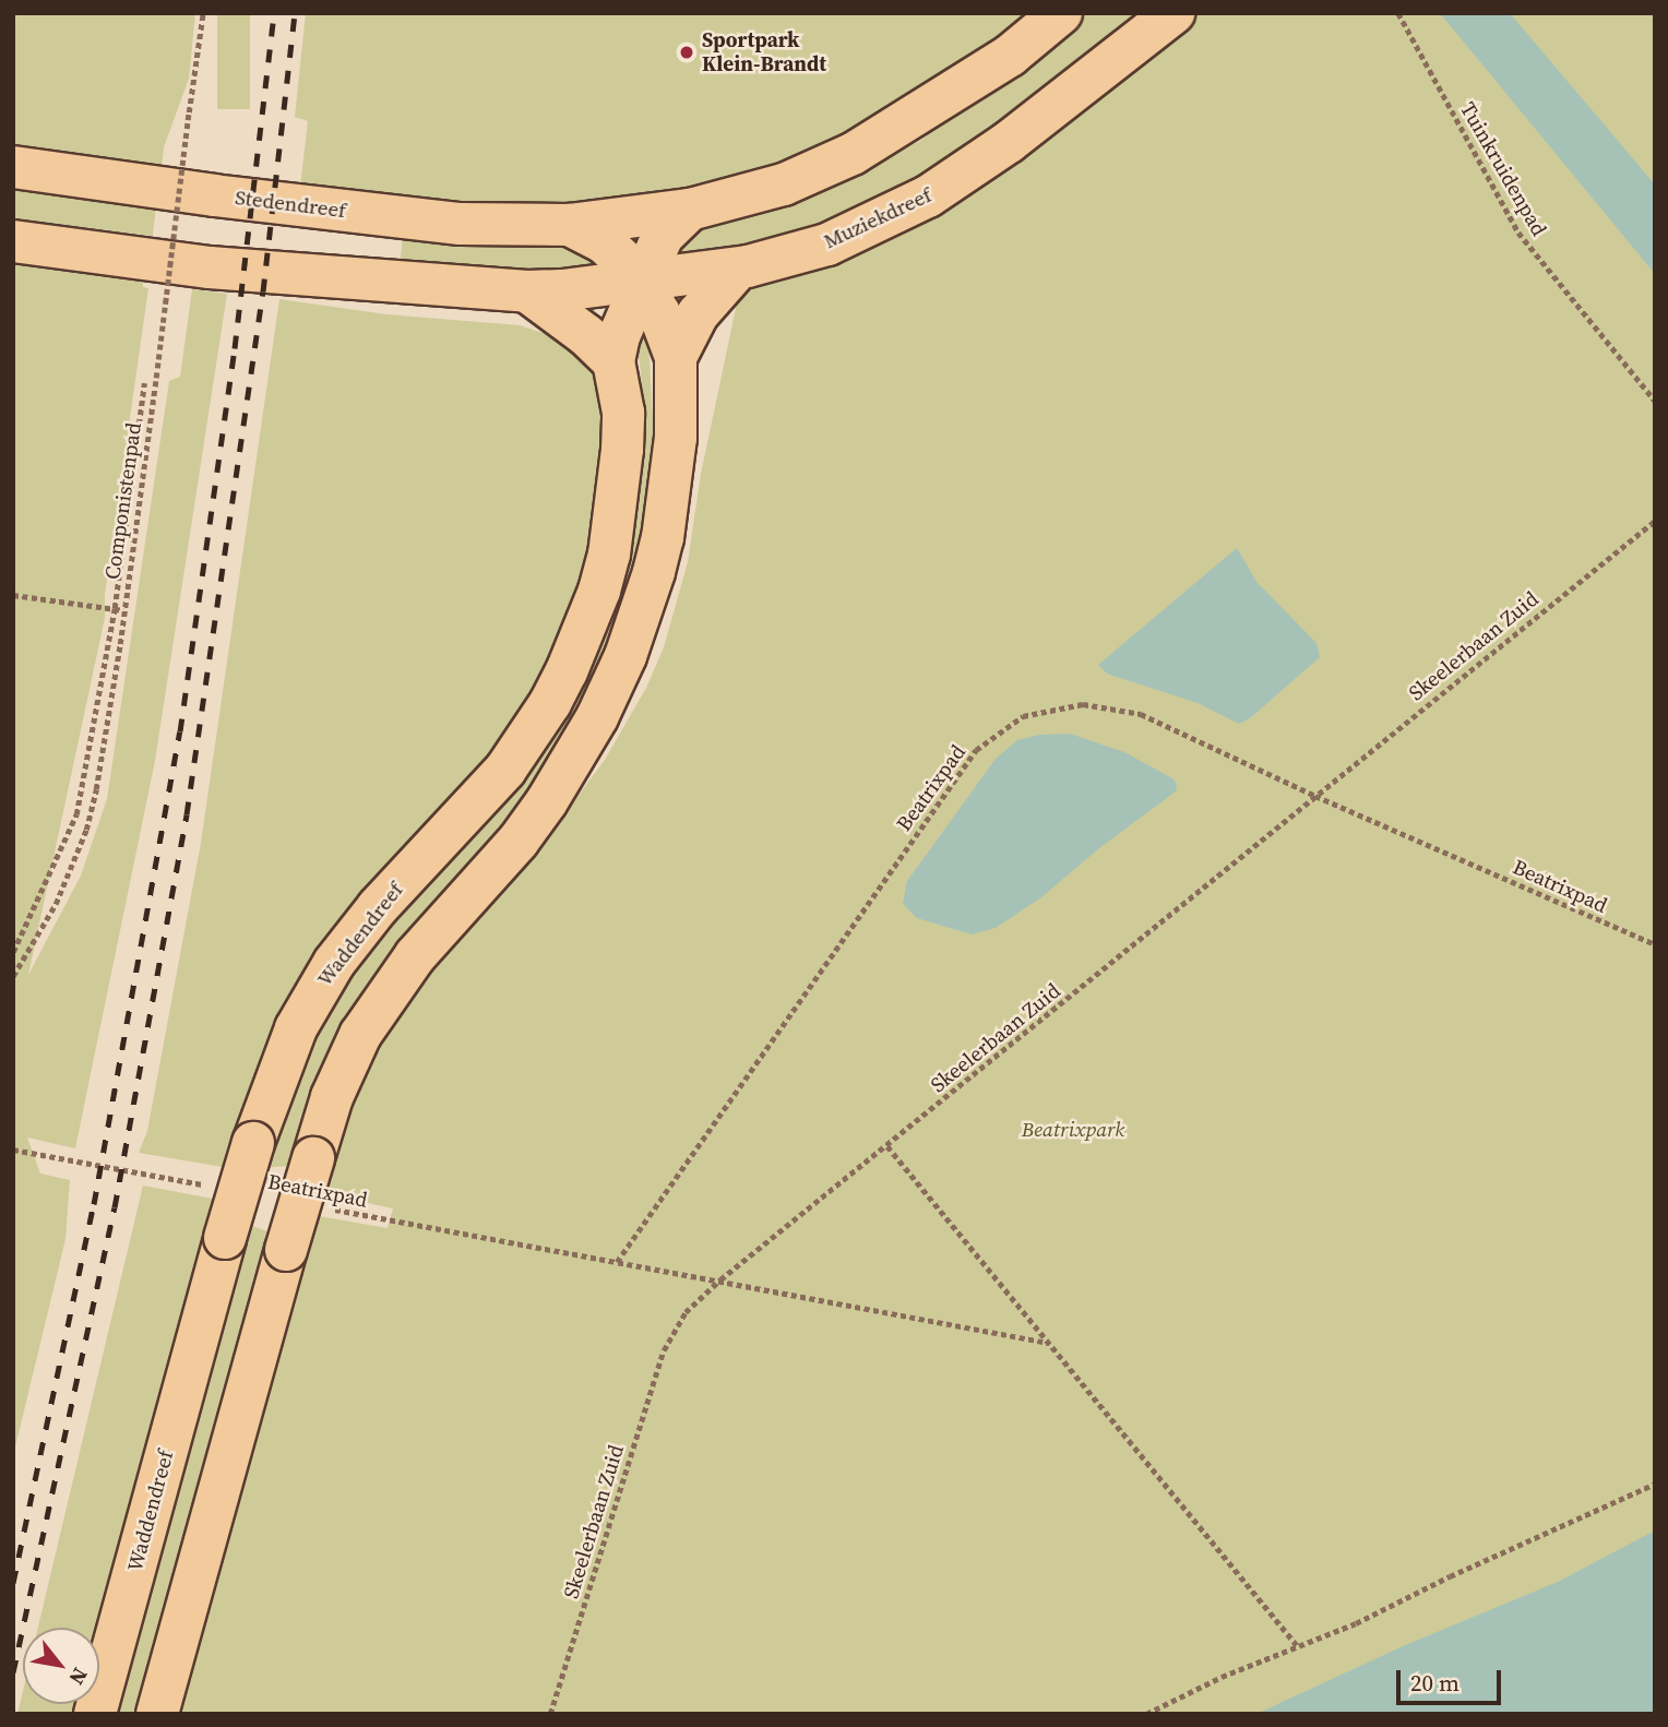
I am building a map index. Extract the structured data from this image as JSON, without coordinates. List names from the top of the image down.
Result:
{
  "streets": {
    "main road": ["Stedendreef", "Muziekdreef", "Waddendreef"],
    "path": [
      "Tuinkruidenpad",
      "Componistenpad",
      "Skeelerbaan Zuid",
      "Beatrixpad"
    ]
  },
  "crossings": [
    ["Stedendreef", "Muziekdreef"],
    ["Stedendreef", "Waddendreef"],
    ["Muziekdreef", "Waddendreef"],
    ["Skeelerbaan Zuid", "Beatrixpad"]
  ],
  "parks": ["Beatrixpark"],
  "places": ["Sportpark Klein-Brandt"],
  "scale_bar": "20 m",
  "north": "bottom right"
}
